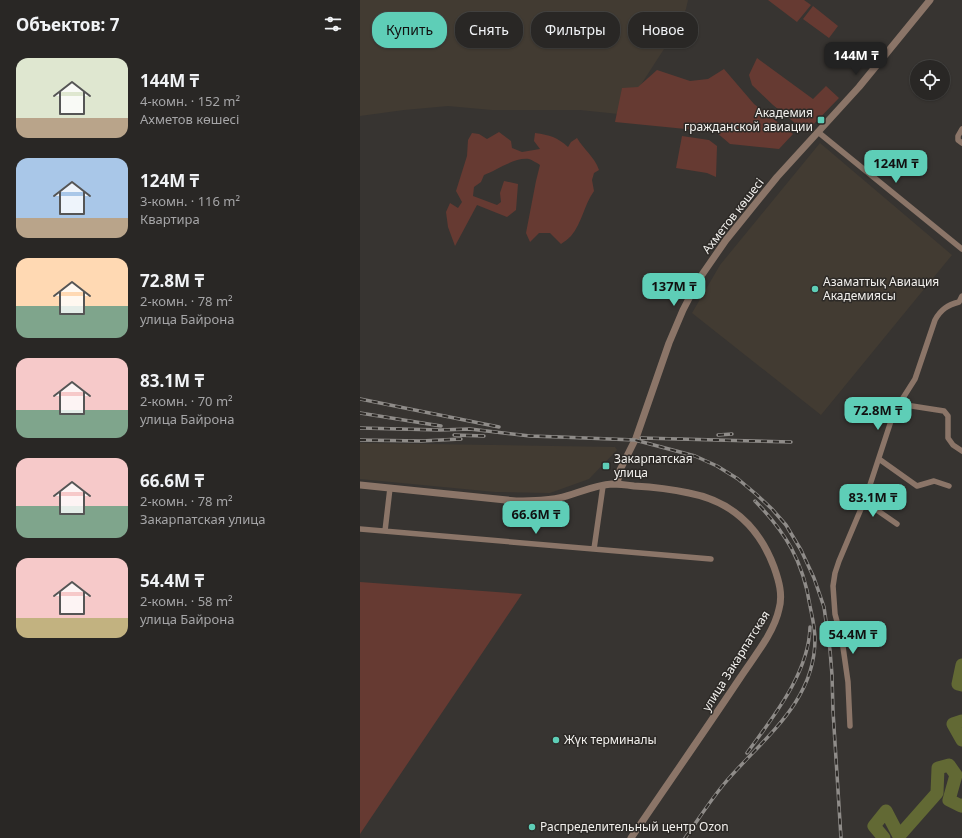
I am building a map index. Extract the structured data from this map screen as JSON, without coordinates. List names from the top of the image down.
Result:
{
  "streets": {
    "street": ["Ахметов көшесі", "улица Закарпатская"]
  },
  "crossings": [
    ["Ахметов көшесі", "улица Закарпатская"]
  ],
  "places": {
    "transit": ["Академия гражданской авиации", "Закарпатская улица"],
    "other": ["Азаматтық Авиация Академиясы", "Жүк терминалы", "Распределительный центр Ozon"]
  },
  "page": {
    "heading": "Объектов: 7",
    "chip": [
      "Купить",
      "Снять",
      "Фильтры",
      "Новое"
    ],
    "price": [
      "144M ₸",
      "124M ₸",
      "137M ₸",
      "72.8M ₸",
      "83.1M ₸",
      "66.6M ₸",
      "54.4M ₸"
    ],
    "list": [
      {
        "name": "144M ₸",
        "note": "4-комн. · 152 m² · Ахметов көшесі"
      },
      {
        "name": "124M ₸",
        "note": "3-комн. · 116 m² · Квартира"
      },
      {
        "name": "72.8M ₸",
        "note": "2-комн. · 78 m² · улица Байрона"
      },
      {
        "name": "83.1M ₸",
        "note": "2-комн. · 70 m² · улица Байрона"
      },
      {
        "name": "66.6M ₸",
        "note": "2-комн. · 78 m² · Закарпатская улица"
      },
      {
        "name": "54.4M ₸",
        "note": "2-комн. · 58 m² · улица Байрона"
      }
    ]
  }
}
